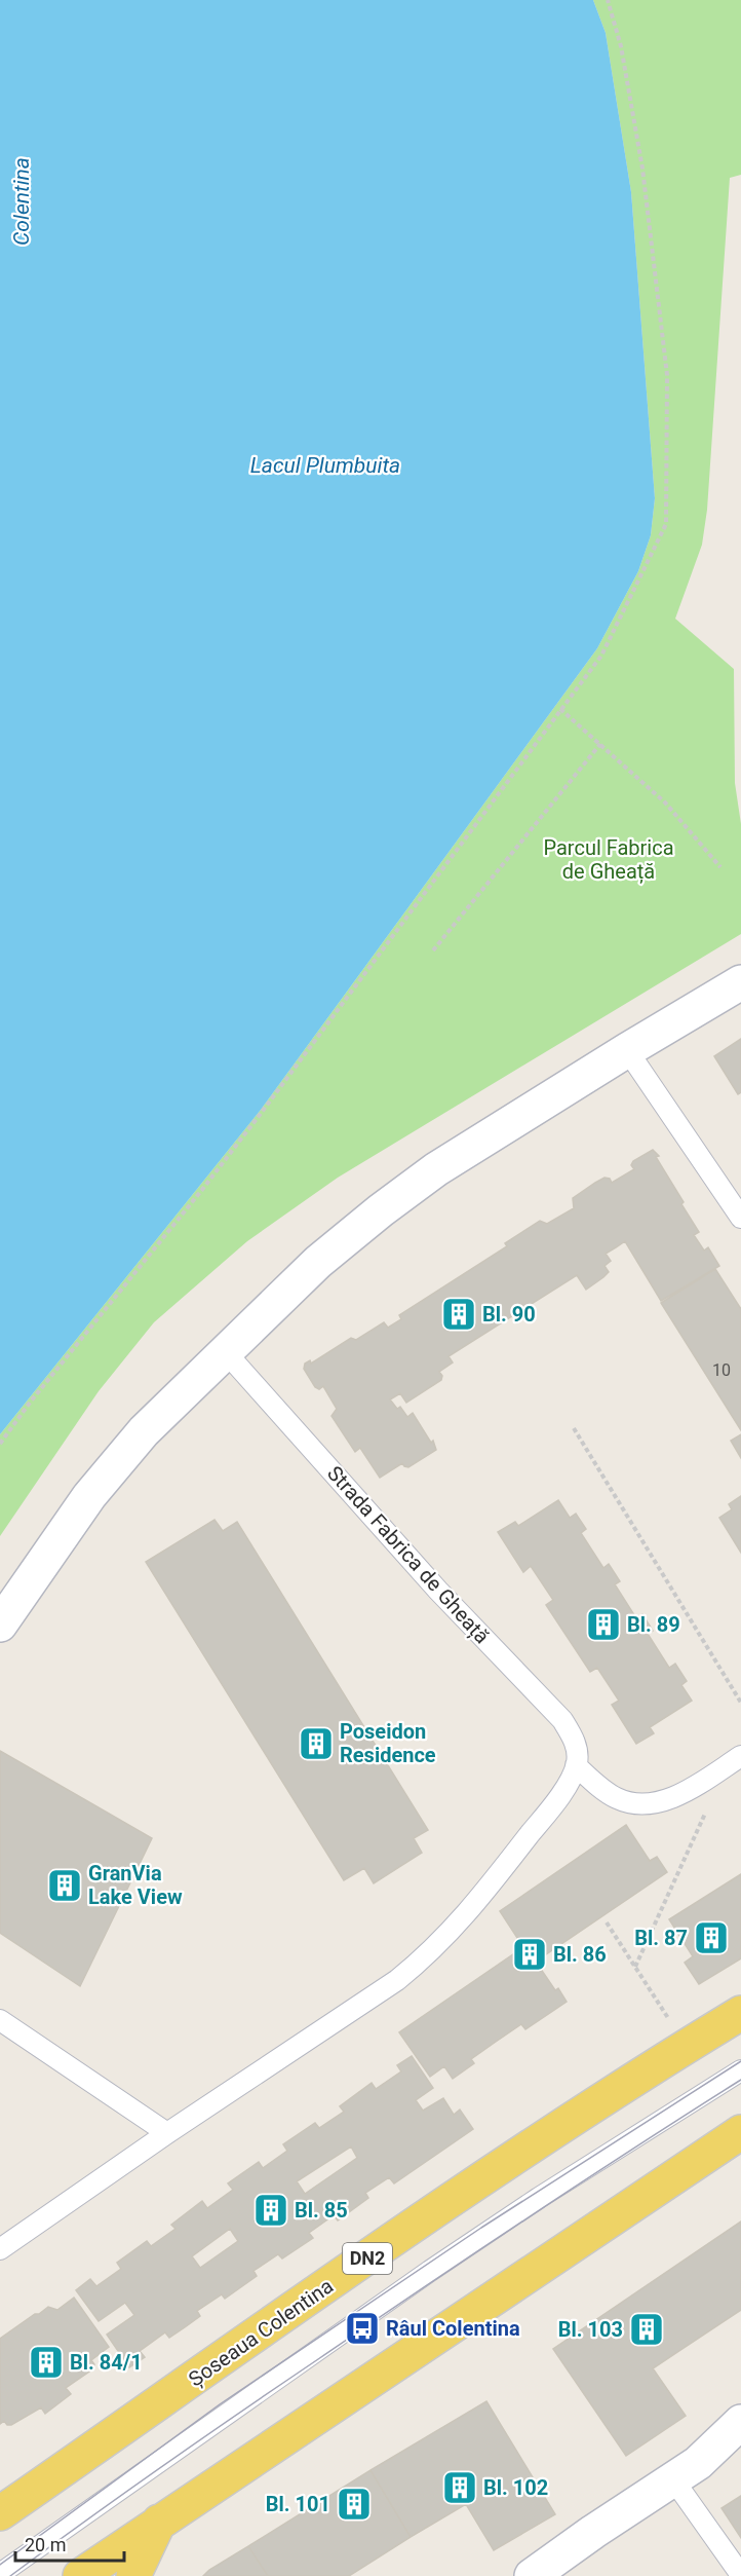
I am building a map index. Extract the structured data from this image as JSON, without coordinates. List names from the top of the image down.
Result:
{
  "streets": {
    "main road": ["DN2", "Șoseaua Colentina"],
    "lane": ["Strada Fabrica de Gheață"]
  },
  "water": ["Colentina", "Lacul Plumbuita"],
  "parks": ["Parcul Fabrica de Gheață"],
  "places": {
    "building": [
      "Bl. 90",
      "Bl. 89",
      "Poseidon Residence",
      "GranVia Lake View",
      "Bl. 87",
      "Bl. 86",
      "Bl. 85",
      "Bl. 103",
      "Bl. 84/1",
      "Bl. 102",
      "Bl. 101"
    ],
    "bus stop": ["Râul Colentina"]
  },
  "house_numbers": ["10"],
  "scale_bar": "20 m"
}
